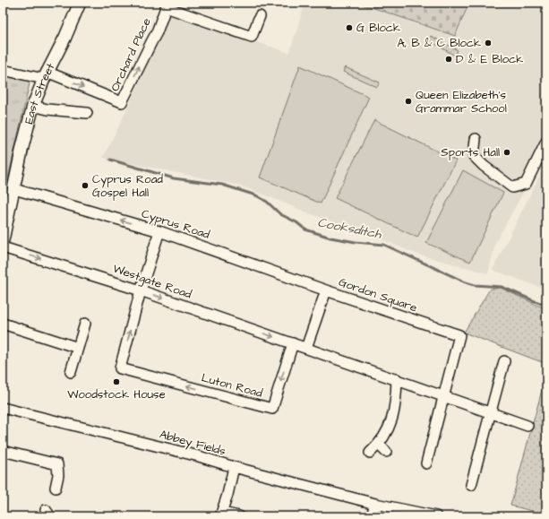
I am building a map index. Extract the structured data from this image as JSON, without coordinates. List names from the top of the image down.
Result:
{
  "streets": {
    "main road": ["East Street"],
    "street": [
      "Orchard Place",
      "Cyprus Road",
      "Westgate Road",
      "Gordon Square",
      "Luton Road",
      "Abbey Fields"
    ]
  },
  "crossings": [
    ["Orchard Place", "East Street"],
    ["East Street", "Cyprus Road"],
    ["Cyprus Road", "Gordon Square"],
    ["Westgate Road", "Luton Road"]
  ],
  "one_way": ["Cyprus Road", "Westgate Road"],
  "water": ["Cooksditch"],
  "places": [
    "G Block",
    "A, B & C Block",
    "D & E Block",
    "Queen Elizabeth's Grammar School",
    "Sports Hall",
    "Cyprus Road Gospel Hall",
    "Woodstock House"
  ]
}
